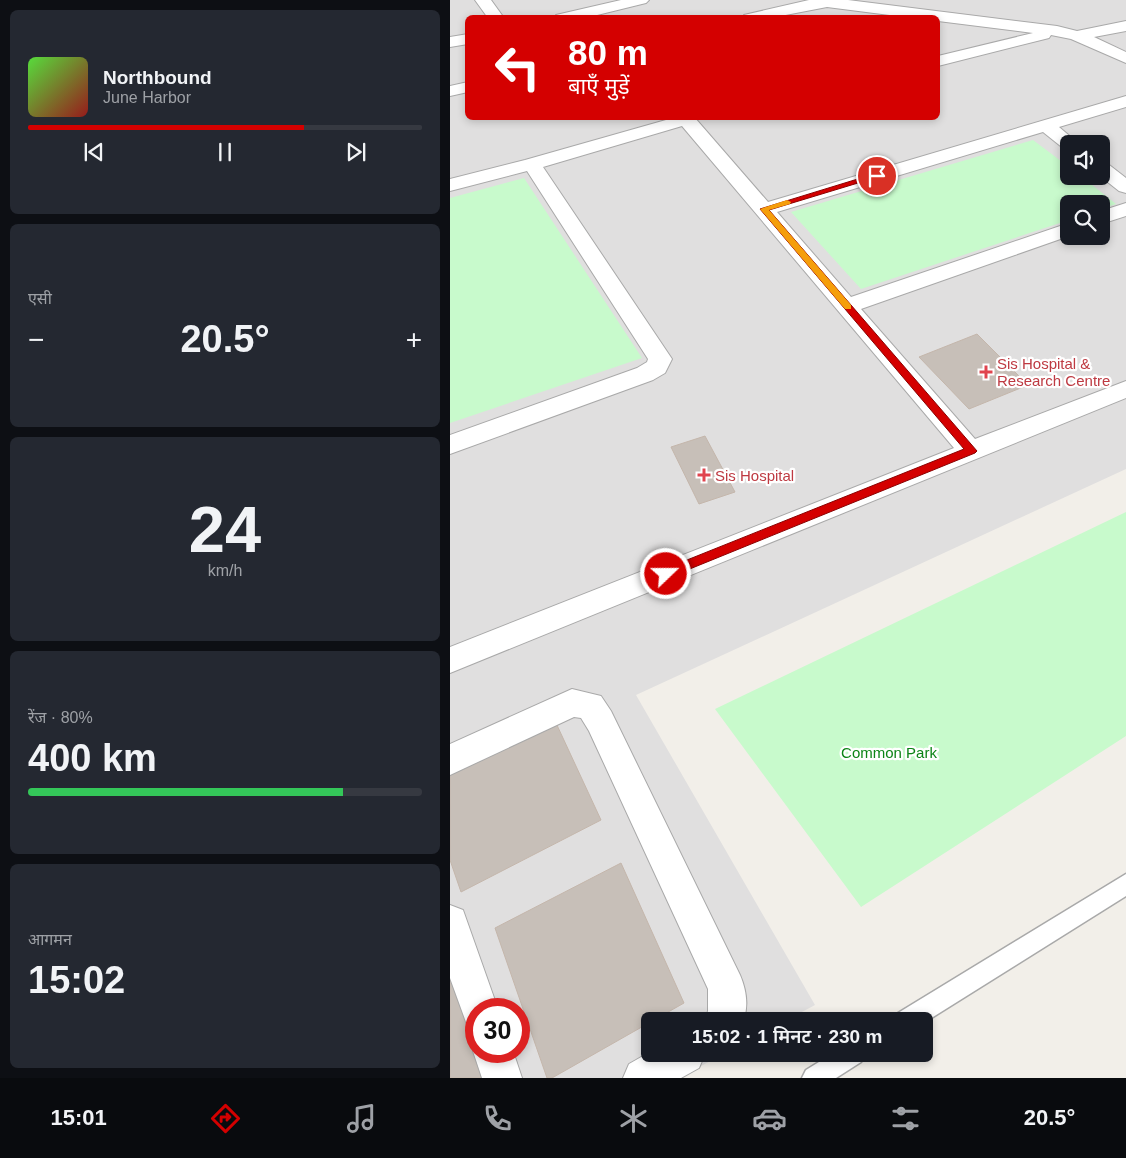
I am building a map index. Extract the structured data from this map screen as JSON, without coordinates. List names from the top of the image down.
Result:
{
  "parks": ["Common Park"],
  "places": {
    "health": ["Sis Hospital & Research Centre", "Sis Hospital"]
  },
  "page": {
    "turn": ["80 m", "बाएँ मुड़ें"],
    "song": ["Northbound", "June Harbor"],
    "tile": [
      "एसी",
      ["24", "km/h"],
      ["रेंज · 80%", "400 km"],
      ["आगमन", "15:02"]
    ],
    "heat": ["−", "20.5°", "+"],
    "limit": "30",
    "trip": "15:02 · 1 मिनट · 230 m",
    "tabs": ["15:01", "20.5°"]
  }
}
